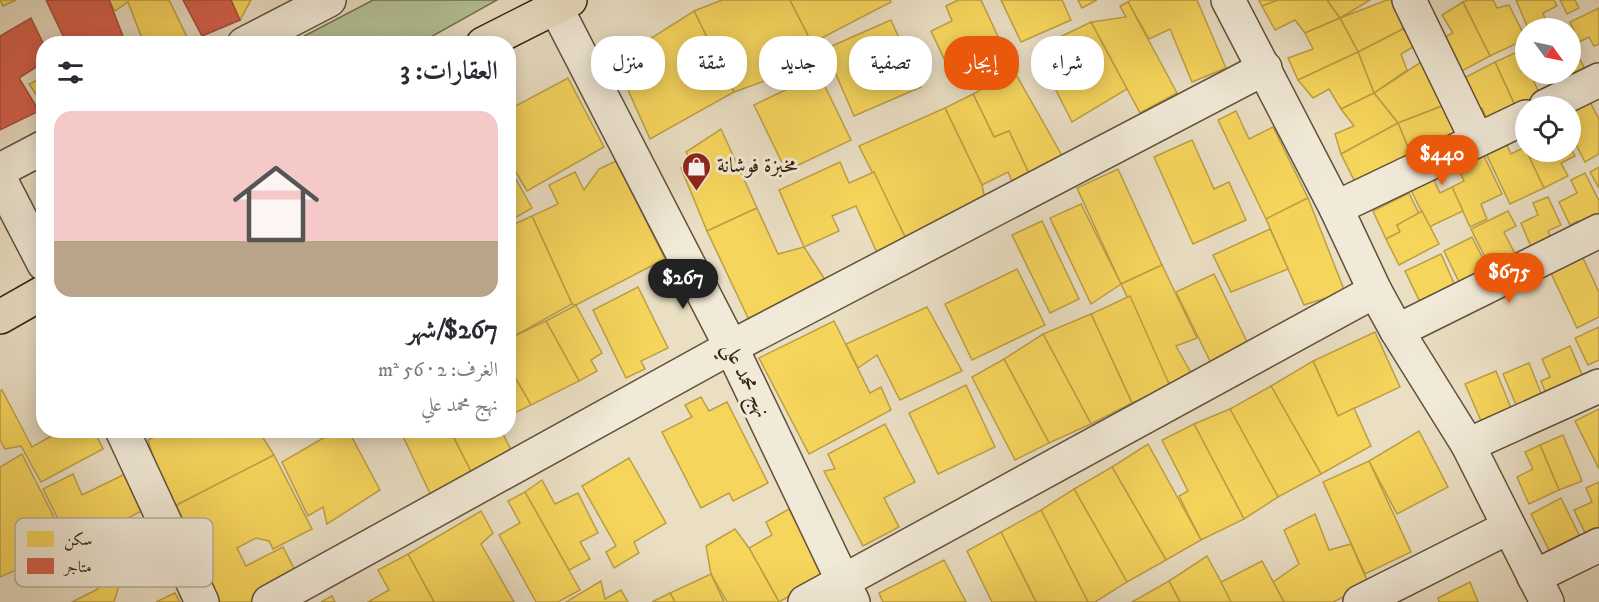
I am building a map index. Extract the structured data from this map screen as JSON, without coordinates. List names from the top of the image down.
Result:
{
  "streets": {
    "street": ["نهج محمد علي"]
  },
  "places": {
    "shop": ["مخبزة فوشانة"]
  },
  "legend": ["سكن", "متاجر"],
  "north": "bottom right",
  "page": {
    "chip": [
      "شراء",
      "إيجار",
      "تصفية",
      "جديد",
      "شقة",
      "منزل"
    ],
    "heading": "العقارات: 3",
    "list": [
      {
        "name": "$267/شهر",
        "note": "الغرف: 2 · 56 m² · نهج محمد علي"
      }
    ],
    "price": ["$440", "$675", "$267"]
  }
}
